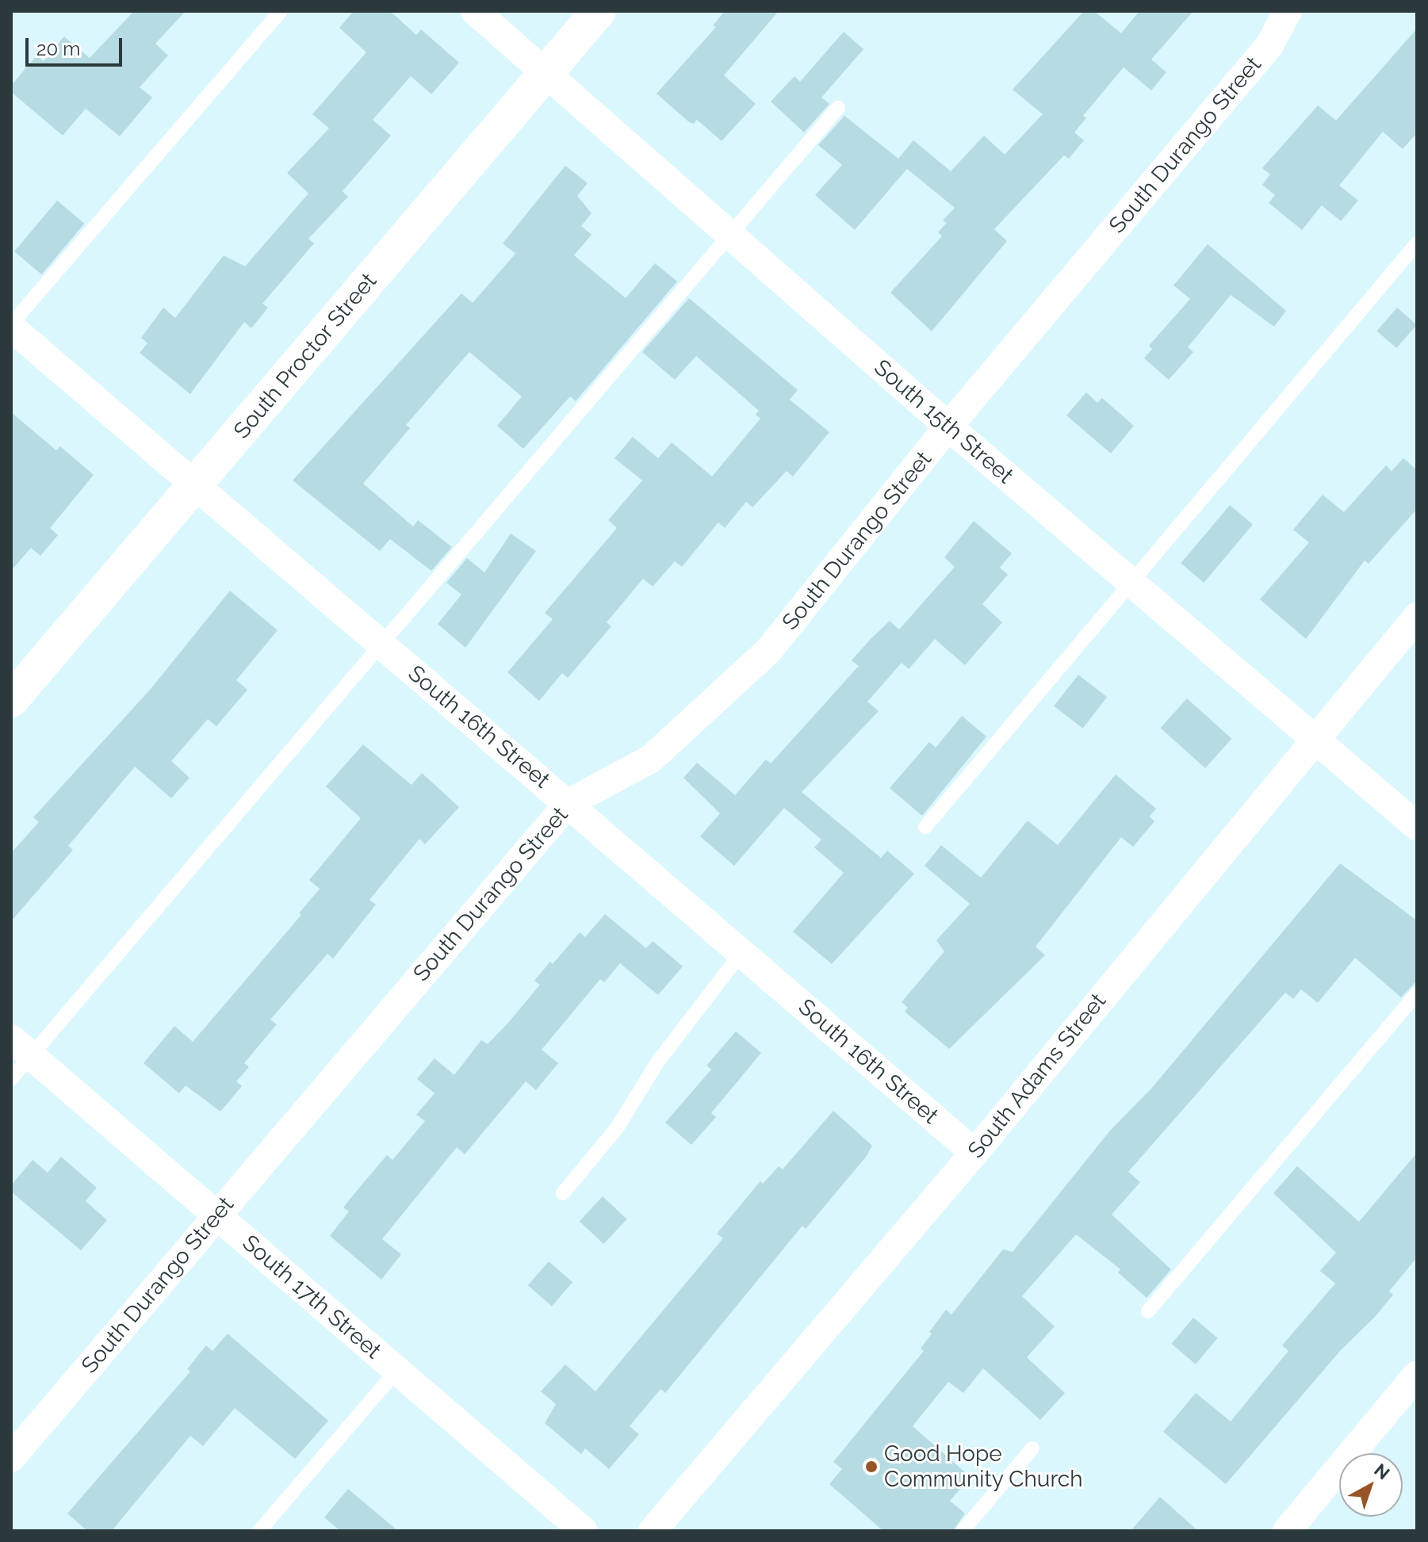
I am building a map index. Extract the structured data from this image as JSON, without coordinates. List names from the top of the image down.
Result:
{
  "streets": {
    "street": [
      "South Durango Street",
      "South Proctor Street",
      "South 15th Street",
      "South 16th Street",
      "South Adams Street",
      "South 17th Street"
    ]
  },
  "crossings": [
    ["South Durango Street", "South 15th Street"],
    ["South Durango Street", "South 16th Street"],
    ["South Durango Street", "South 17th Street"],
    ["South Proctor Street", "South 15th Street"],
    ["South Proctor Street", "South 16th Street"],
    ["South 15th Street", "South Adams Street"],
    ["South 16th Street", "South Adams Street"]
  ],
  "places": ["Good Hope Community Church"],
  "scale_bar": "20 m",
  "north": "top right"
}
